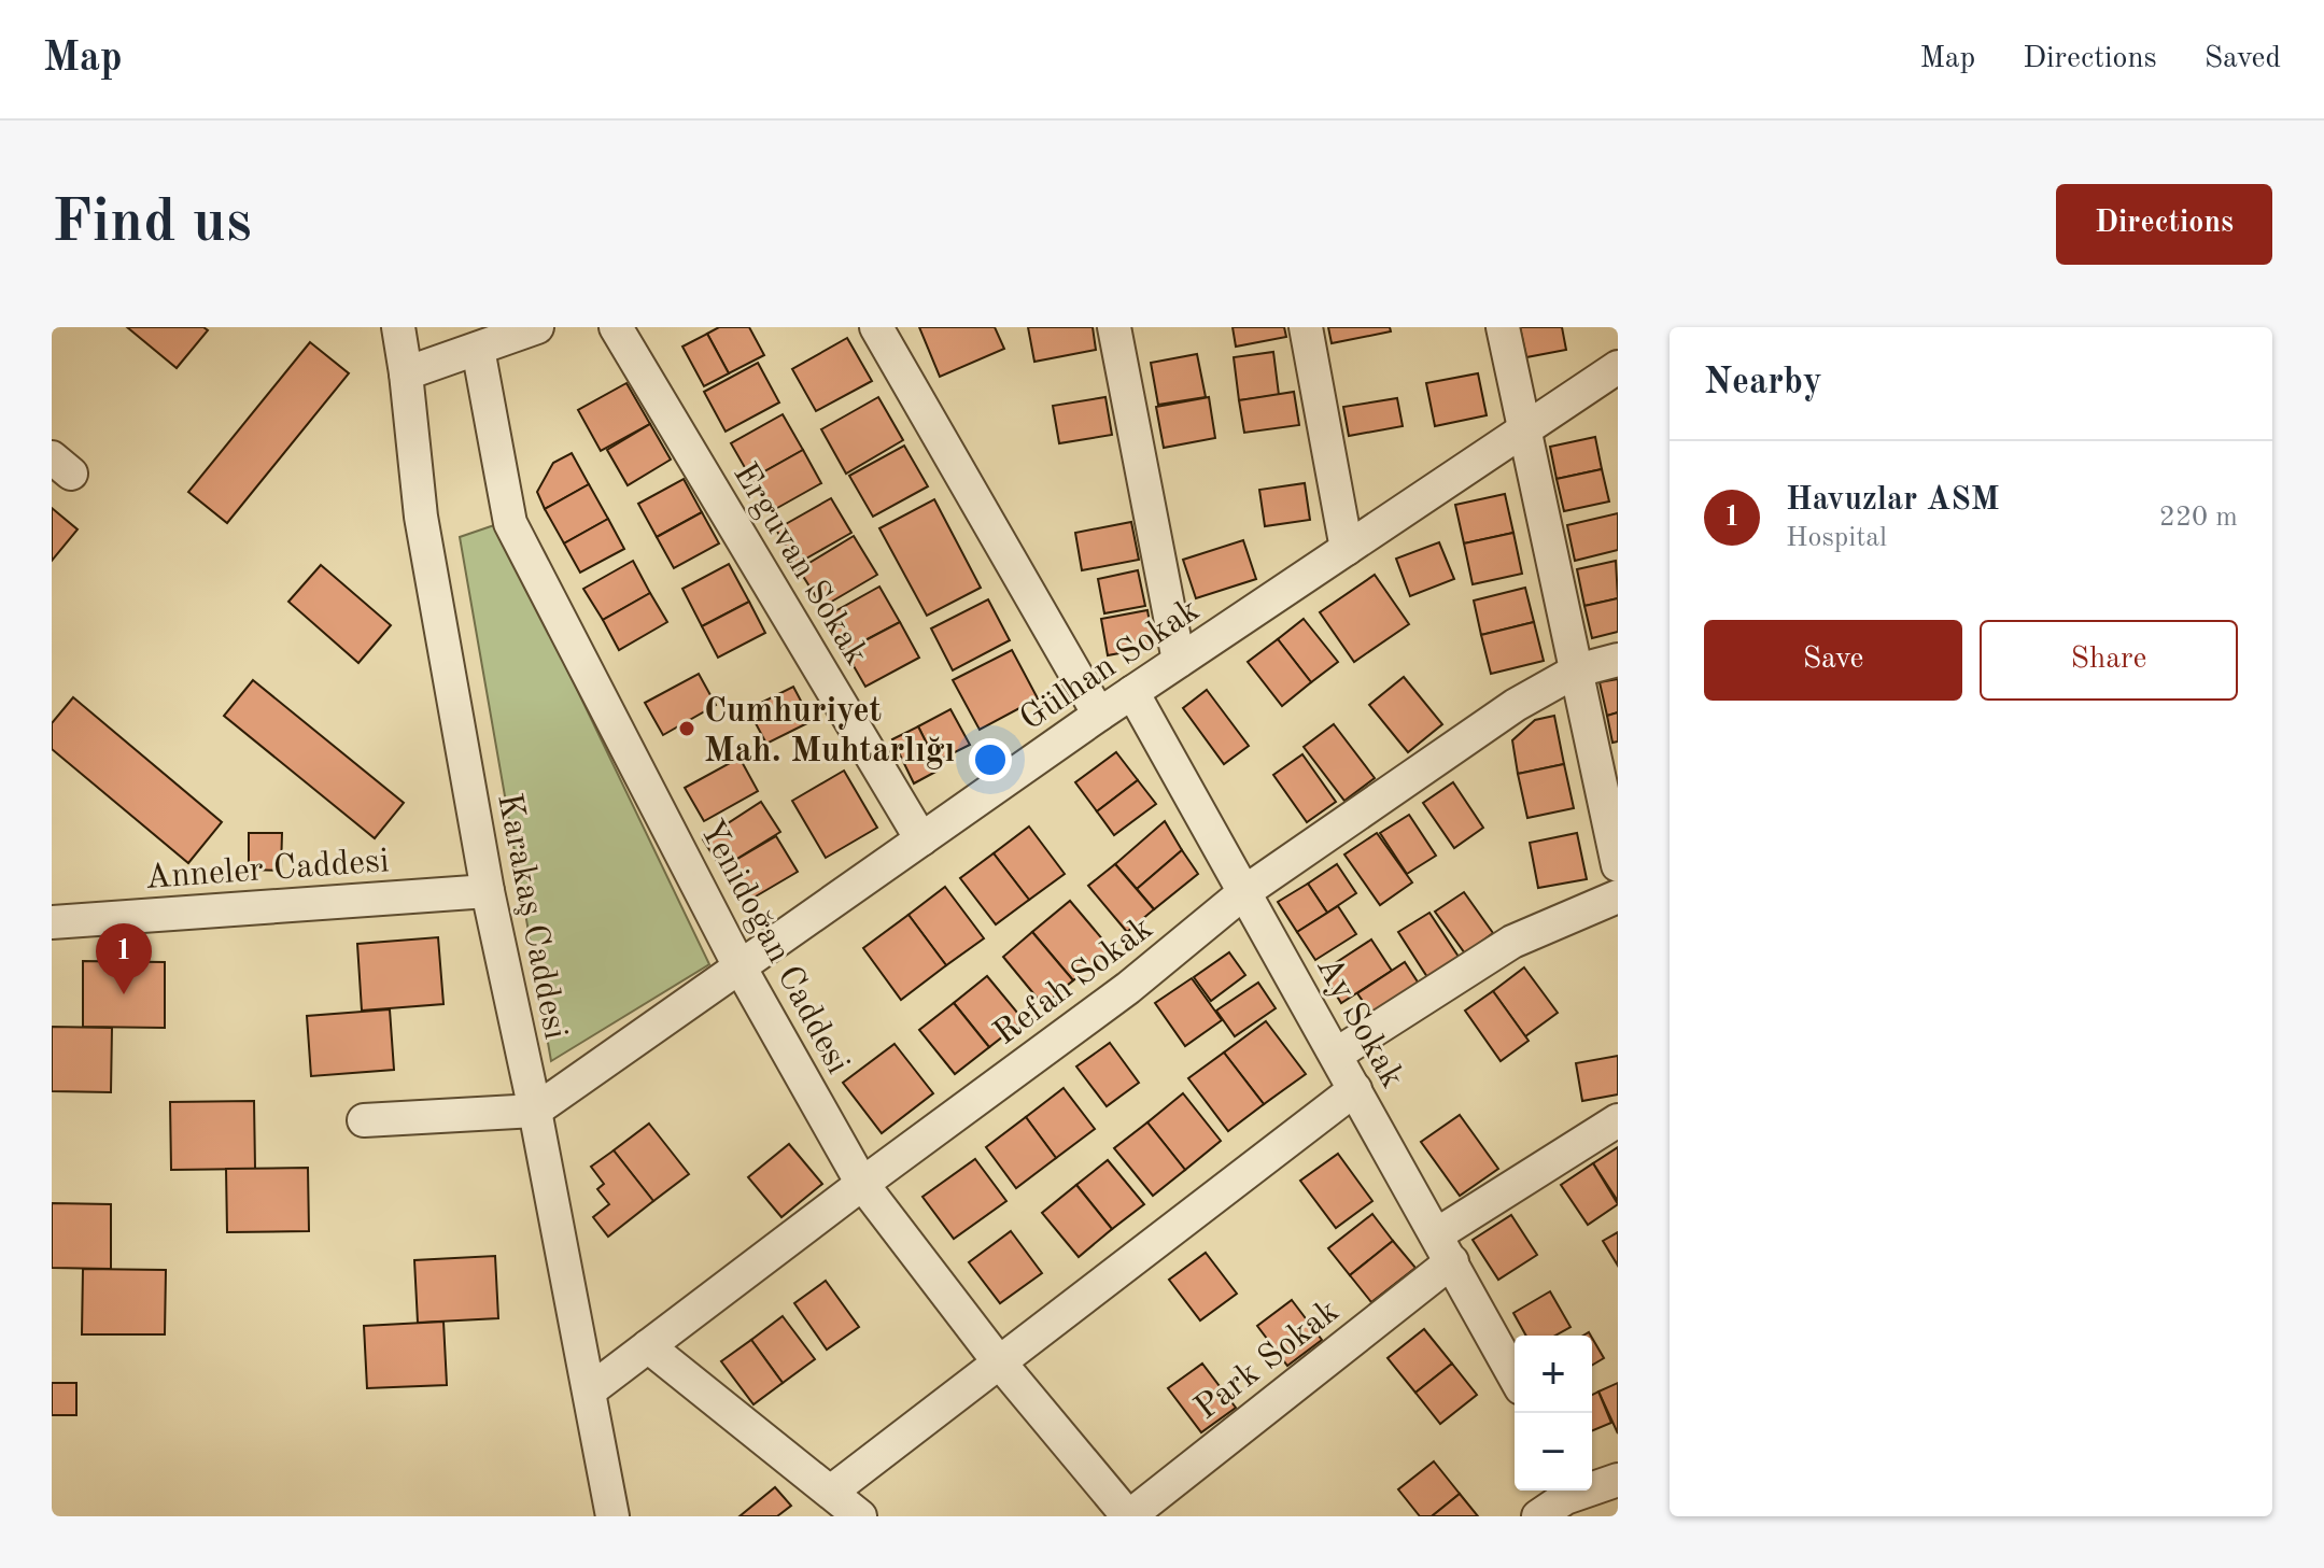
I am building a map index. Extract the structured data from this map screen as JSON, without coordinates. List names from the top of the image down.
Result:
{
  "streets": {
    "street": [
      "Erguvan Sokak",
      "Gülhan Sokak",
      "Anneler Caddesi",
      "Karakaş Caddesi",
      "Yenidoğan Caddesi",
      "Refah Sokak",
      "Ay Sokak",
      "Park Sokak"
    ]
  },
  "crossings": [
    ["Erguvan Sokak", "Gülhan Sokak"],
    ["Gülhan Sokak", "Karakaş Caddesi"],
    ["Gülhan Sokak", "Yenidoğan Caddesi"],
    ["Gülhan Sokak", "Ay Sokak"],
    ["Anneler Caddesi", "Karakaş Caddesi"],
    ["Karakaş Caddesi", "Refah Sokak"],
    ["Yenidoğan Caddesi", "Refah Sokak"],
    ["Yenidoğan Caddesi", "Park Sokak"],
    ["Refah Sokak", "Ay Sokak"],
    ["Ay Sokak", "Park Sokak"]
  ],
  "places": ["Cumhuriyet Mah. Muhtarlığı"],
  "page": {
    "header": "Map",
    "nav": ["Map", "Directions", "Saved"],
    "buttons": [
      "Directions",
      ["Save", "Share"]
    ],
    "title": "Find us",
    "heading": "Nearby",
    "list": [
      {
        "mark": "1",
        "name": "Havuzlar ASM",
        "note": "Hospital",
        "value": "220 m"
      }
    ],
    "pins": "1",
    "map_buttons": ["+", "−"]
  }
}
